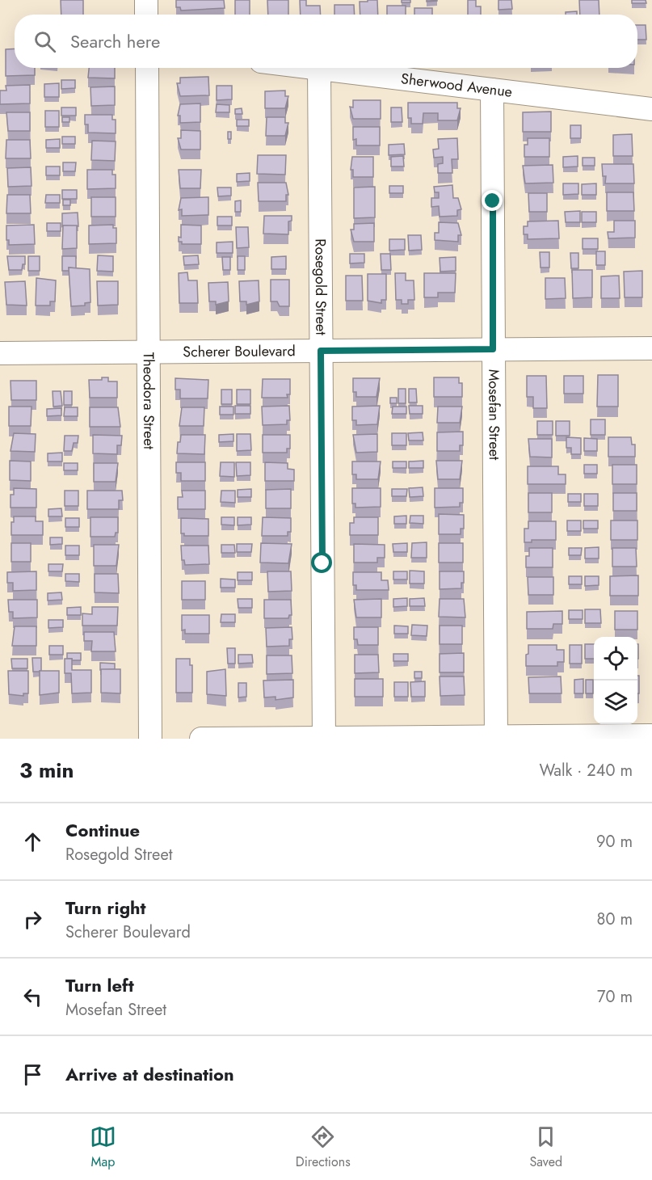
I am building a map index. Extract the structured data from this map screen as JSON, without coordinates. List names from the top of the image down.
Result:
{
  "streets": {
    "street": [
      "Sherwood Avenue",
      "Rosegold Street",
      "Scherer Boulevard",
      "Theodora Street",
      "Mosefan Street"
    ]
  },
  "crossings": [
    ["Sherwood Avenue", "Rosegold Street"],
    ["Sherwood Avenue", "Mosefan Street"],
    ["Rosegold Street", "Scherer Boulevard"],
    ["Scherer Boulevard", "Theodora Street"],
    ["Scherer Boulevard", "Mosefan Street"]
  ],
  "page": {
    "search": "Search here",
    "heading": ["3 min", "Walk · 240 m"],
    "list": [
      ["Continue", "Rosegold Street", "90 m"],
      ["Turn right", "Scherer Boulevard", "80 m"],
      ["Turn left", "Mosefan Street", "70 m"],
      "Arrive at destination"
    ],
    "nav": ["Map", "Directions", "Saved"]
  }
}
